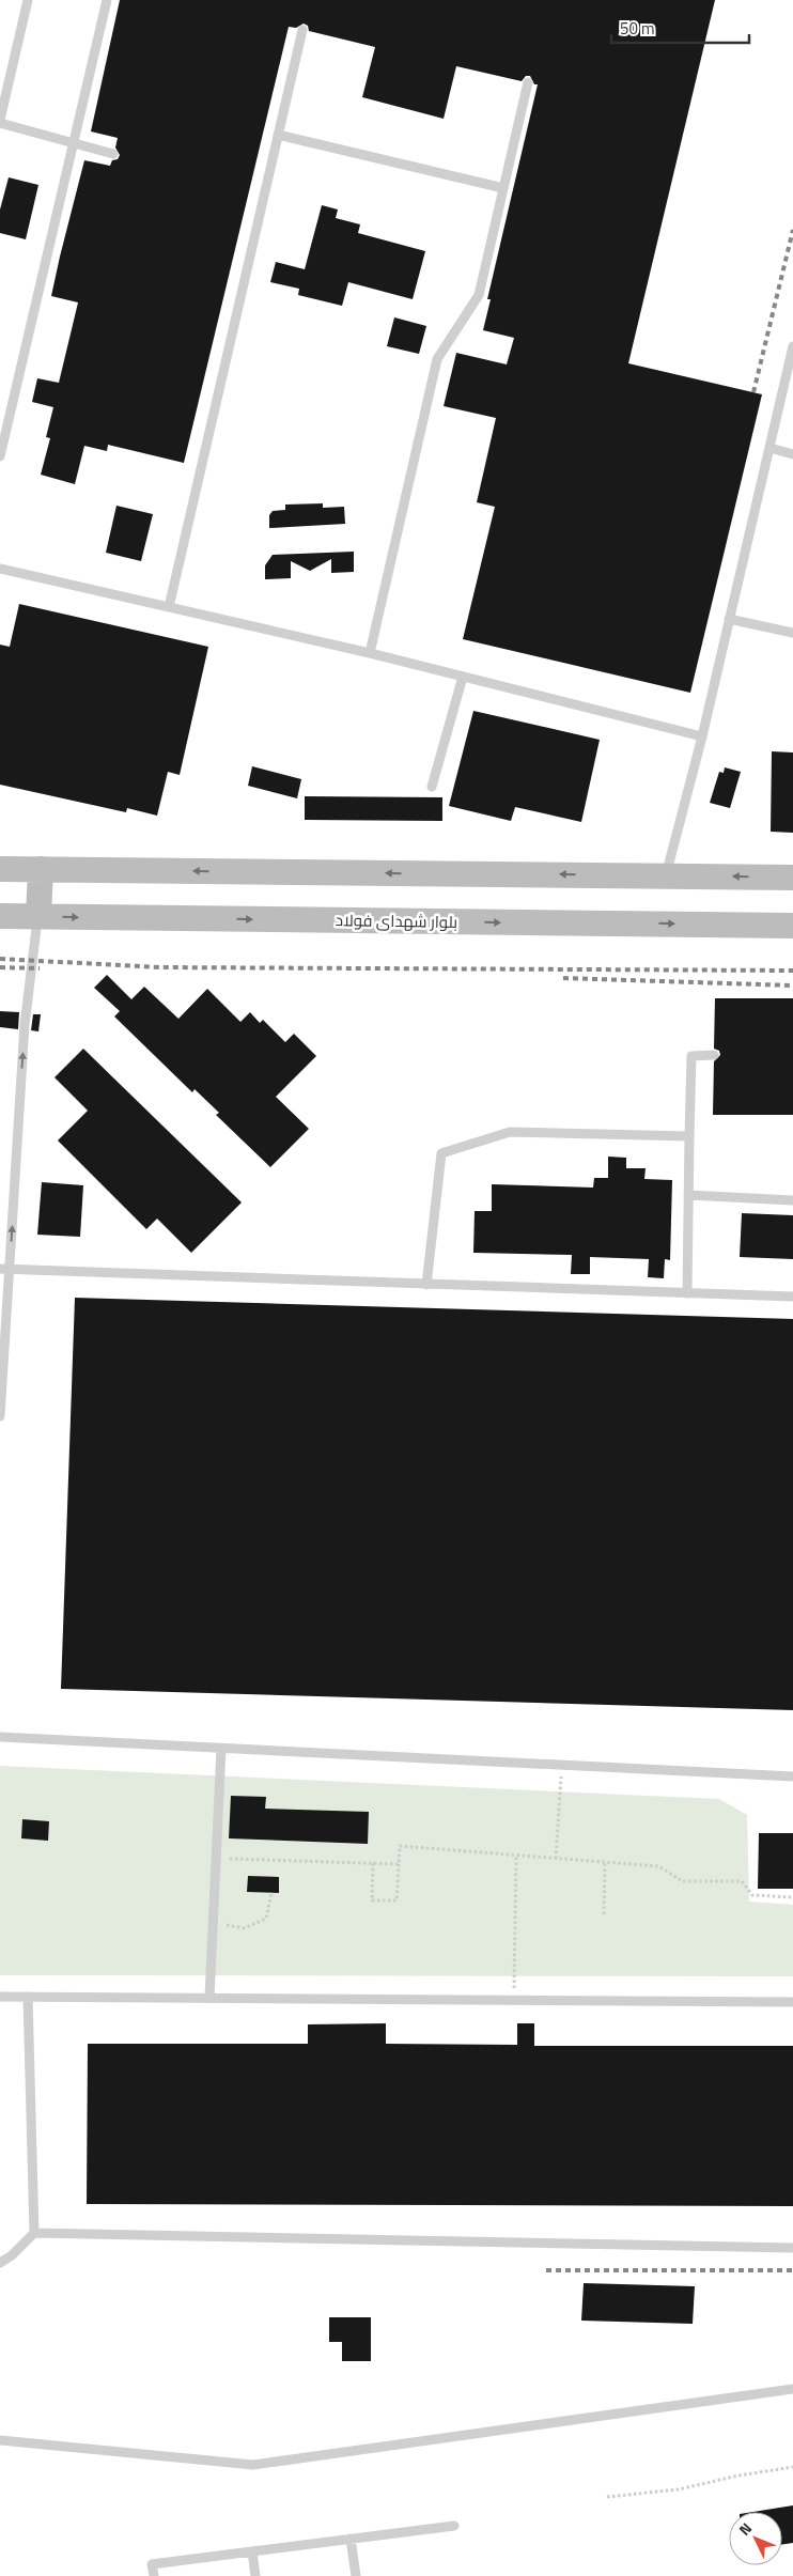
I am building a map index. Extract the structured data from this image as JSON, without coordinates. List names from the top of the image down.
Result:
{
  "streets": {
    "street": ["بلوار شهدای فولاد"]
  },
  "scale_bar": "50 m",
  "north": "top left"
}
